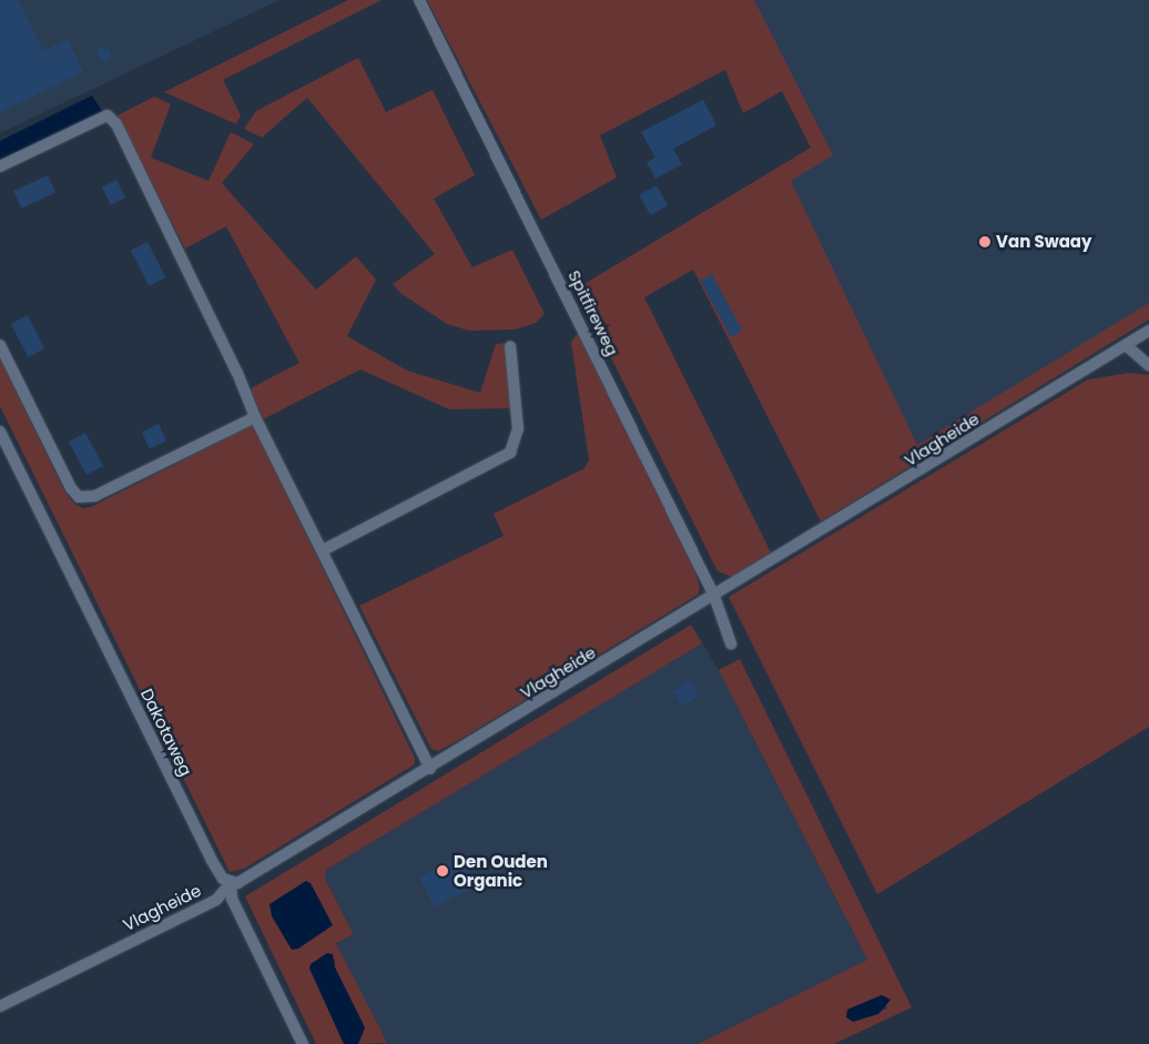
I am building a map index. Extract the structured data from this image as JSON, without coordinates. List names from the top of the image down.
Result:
{
  "streets": {
    "street": ["Spitfireweg", "Vlagheide", "Dakotaweg"]
  },
  "crossings": [
    ["Spitfireweg", "Vlagheide"],
    ["Vlagheide", "Dakotaweg"]
  ],
  "places": ["Van Swaay", "Den Ouden Organic"]
}
